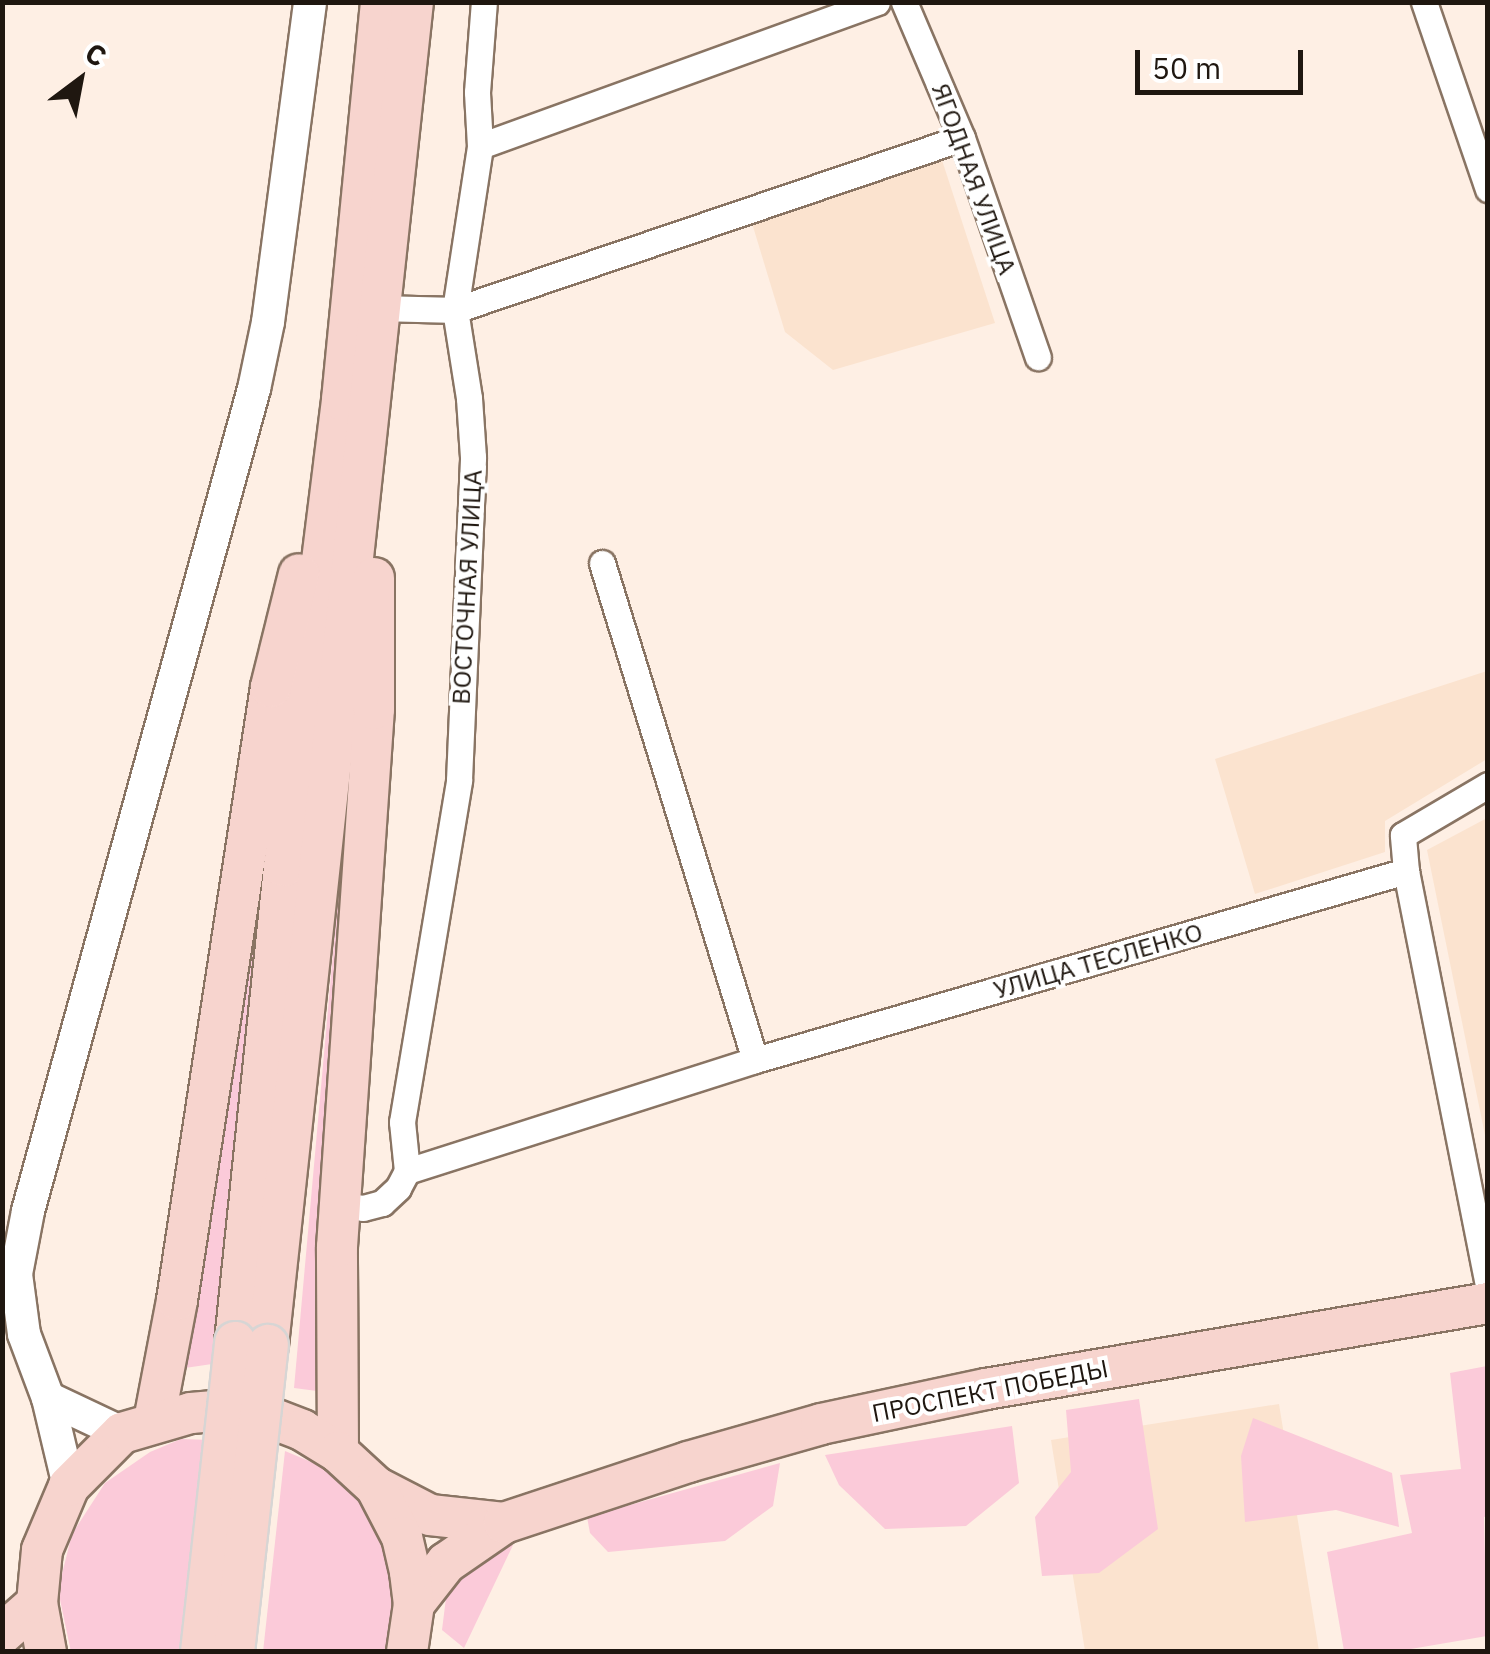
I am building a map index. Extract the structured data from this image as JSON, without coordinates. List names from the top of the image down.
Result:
{
  "streets": {
    "main road": ["ПРОСПЕКТ ПОБЕДЫ"],
    "street": ["ЯГОДНАЯ УЛИЦА", "ВОСТОЧНАЯ УЛИЦА", "УЛИЦА ТЕСЛЕНКО"]
  },
  "crossings": [
    ["ВОСТОЧНАЯ УЛИЦА", "УЛИЦА ТЕСЛЕНКО"]
  ],
  "scale_bar": "50 m",
  "north": "top right"
}
